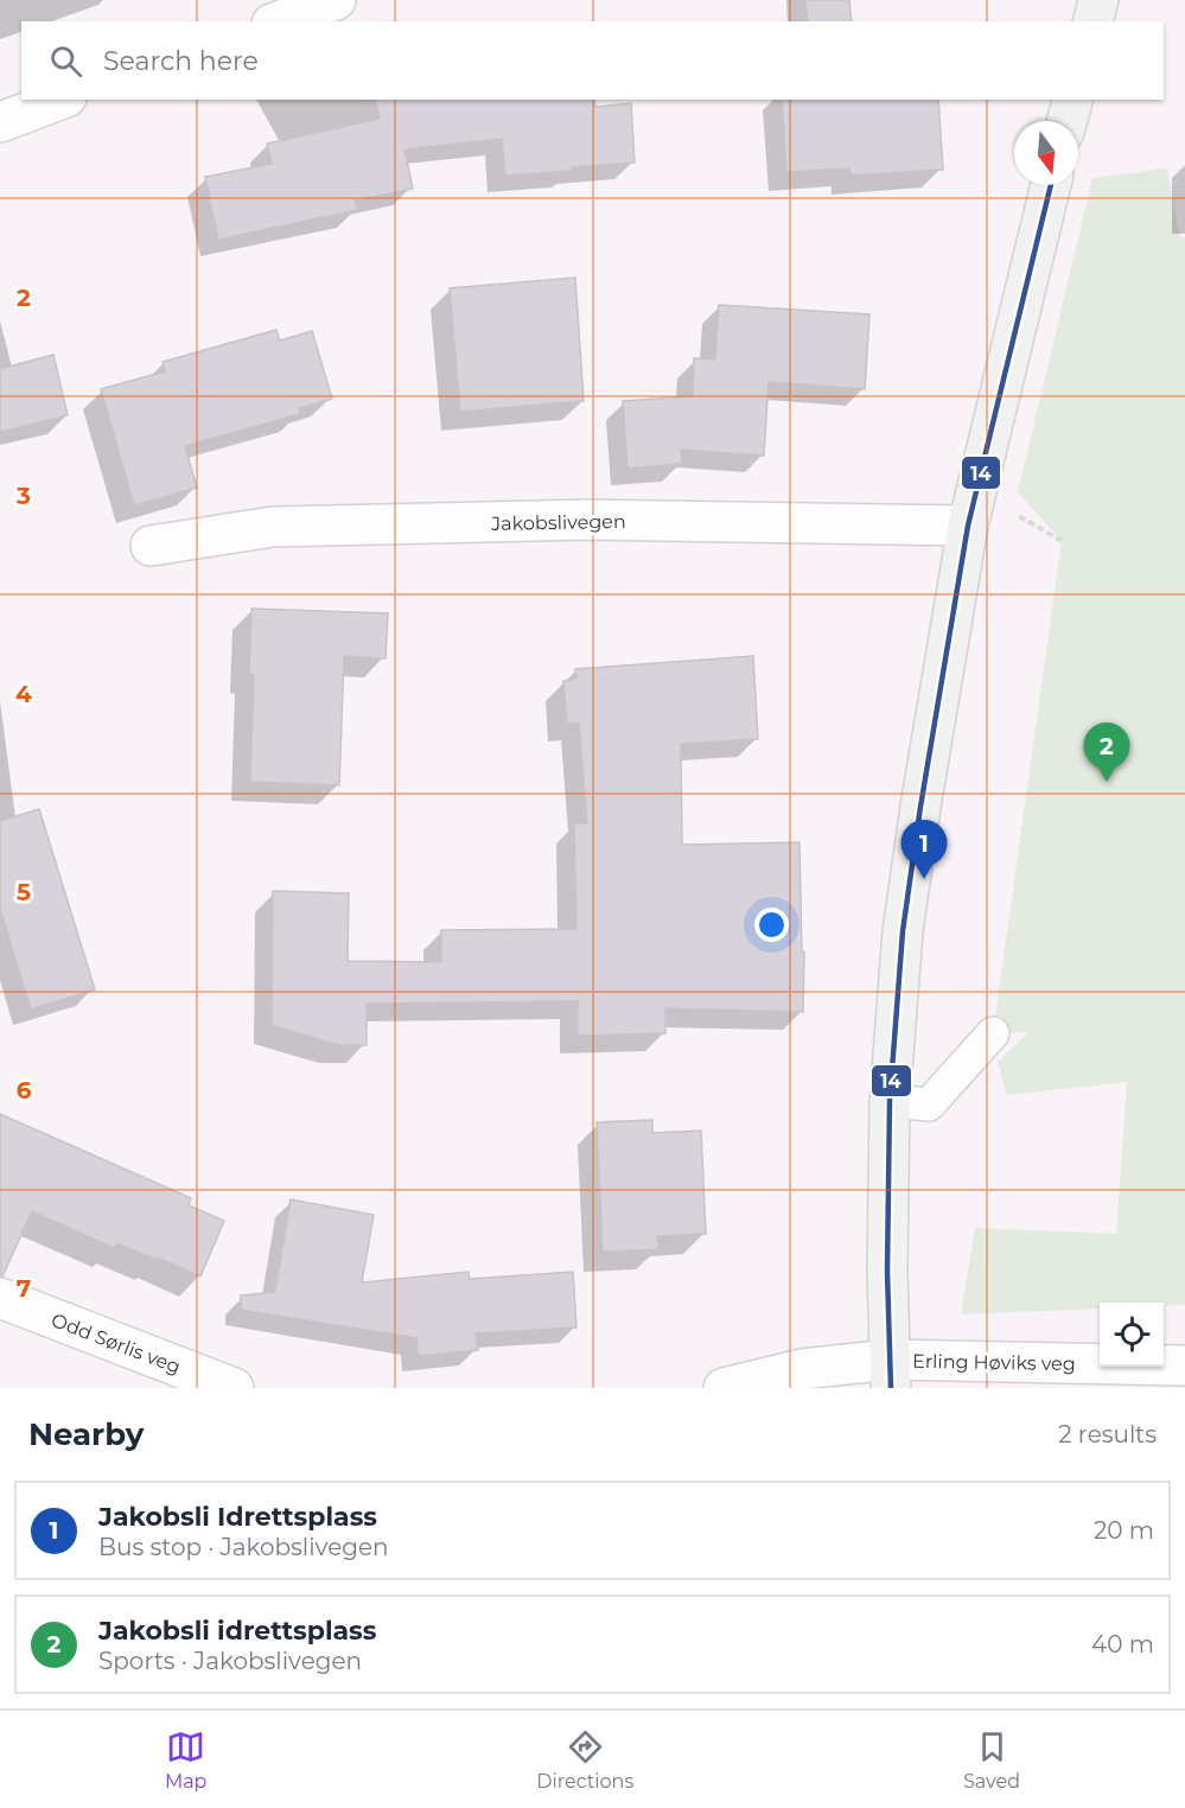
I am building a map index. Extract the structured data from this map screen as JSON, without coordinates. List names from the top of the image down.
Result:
{
  "streets": {
    "street": ["Jakobslivegen", "Odd Sørlis veg", "Erling Høviks veg"]
  },
  "lines": ["transit line 14"],
  "north": "bottom",
  "page": {
    "search": "Search here",
    "pins": ["2", "1"],
    "heading": ["Nearby", "2 results"],
    "list": [
      {
        "mark": "1",
        "name": "Jakobsli Idrettsplass",
        "note": "Bus stop · Jakobslivegen",
        "value": "20 m"
      },
      {
        "mark": "2",
        "name": "Jakobsli idrettsplass",
        "note": "Sports · Jakobslivegen",
        "value": "40 m"
      }
    ],
    "nav": ["Map", "Directions", "Saved"]
  },
  "grid": {
    "rows": [
      "2",
      "3",
      "4",
      "5",
      "6",
      "7"
    ]
  }
}
